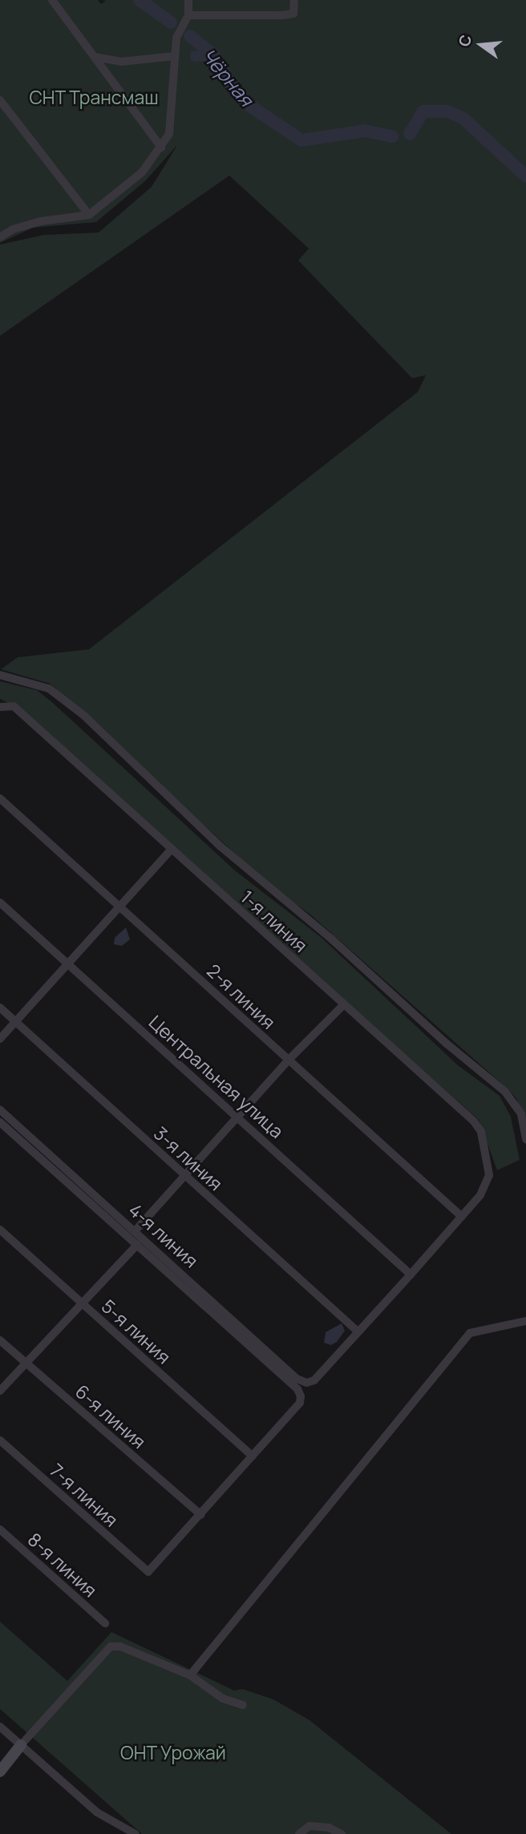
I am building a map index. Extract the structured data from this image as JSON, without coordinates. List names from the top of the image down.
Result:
{
  "streets": {
    "street": [
      "1-я линия",
      "2-я линия",
      "Центральная улица",
      "3-я линия",
      "4-я линия",
      "5-я линия",
      "6-я линия",
      "7-я линия",
      "8-я линия"
    ]
  },
  "crossings": [
    ["1-я линия", "2-я линия"],
    ["3-я линия", "4-я линия"],
    ["6-я линия", "7-я линия"]
  ],
  "water": ["Чёрная"],
  "parks": ["СНТ Трансмаш", "ОНТ Урожай"],
  "north": "left"
}
